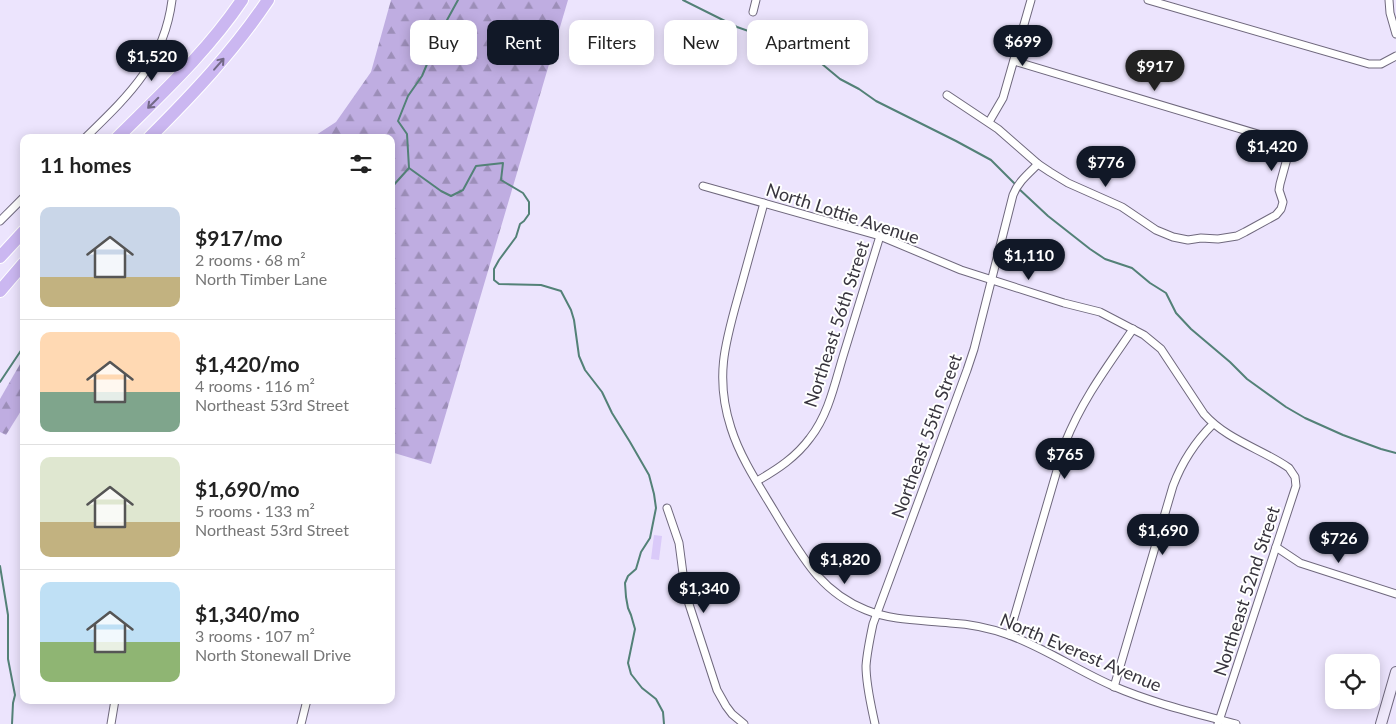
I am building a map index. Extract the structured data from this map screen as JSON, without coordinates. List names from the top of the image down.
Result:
{
  "streets": {
    "street": [
      "North Lottie Avenue",
      "Northeast 56th Street",
      "Northeast 55th Street",
      "Northeast 52nd Street",
      "North Everest Avenue"
    ]
  },
  "crossings": [
    ["North Lottie Avenue", "Northeast 56th Street"],
    ["North Lottie Avenue", "Northeast 55th Street"],
    ["North Lottie Avenue", "Northeast 52nd Street"],
    ["North Lottie Avenue", "North Everest Avenue"],
    ["Northeast 56th Street", "North Everest Avenue"],
    ["Northeast 55th Street", "North Everest Avenue"],
    ["Northeast 52nd Street", "North Everest Avenue"]
  ],
  "page": {
    "chip": [
      "Buy",
      "Rent",
      "Filters",
      "New",
      "Apartment"
    ],
    "price": [
      "$699",
      "$1,520",
      "$917",
      "$1,420",
      "$776",
      "$1,110",
      "$765",
      "$1,690",
      "$726",
      "$1,820",
      "$1,340"
    ],
    "heading": "11 homes",
    "list": [
      {
        "name": "$917/mo",
        "note": "2 rooms · 68 m² · North Timber Lane"
      },
      {
        "name": "$1,420/mo",
        "note": "4 rooms · 116 m² · Northeast 53rd Street"
      },
      {
        "name": "$1,690/mo",
        "note": "5 rooms · 133 m² · Northeast 53rd Street"
      },
      {
        "name": "$1,340/mo",
        "note": "3 rooms · 107 m² · North Stonewall Drive"
      }
    ]
  }
}
